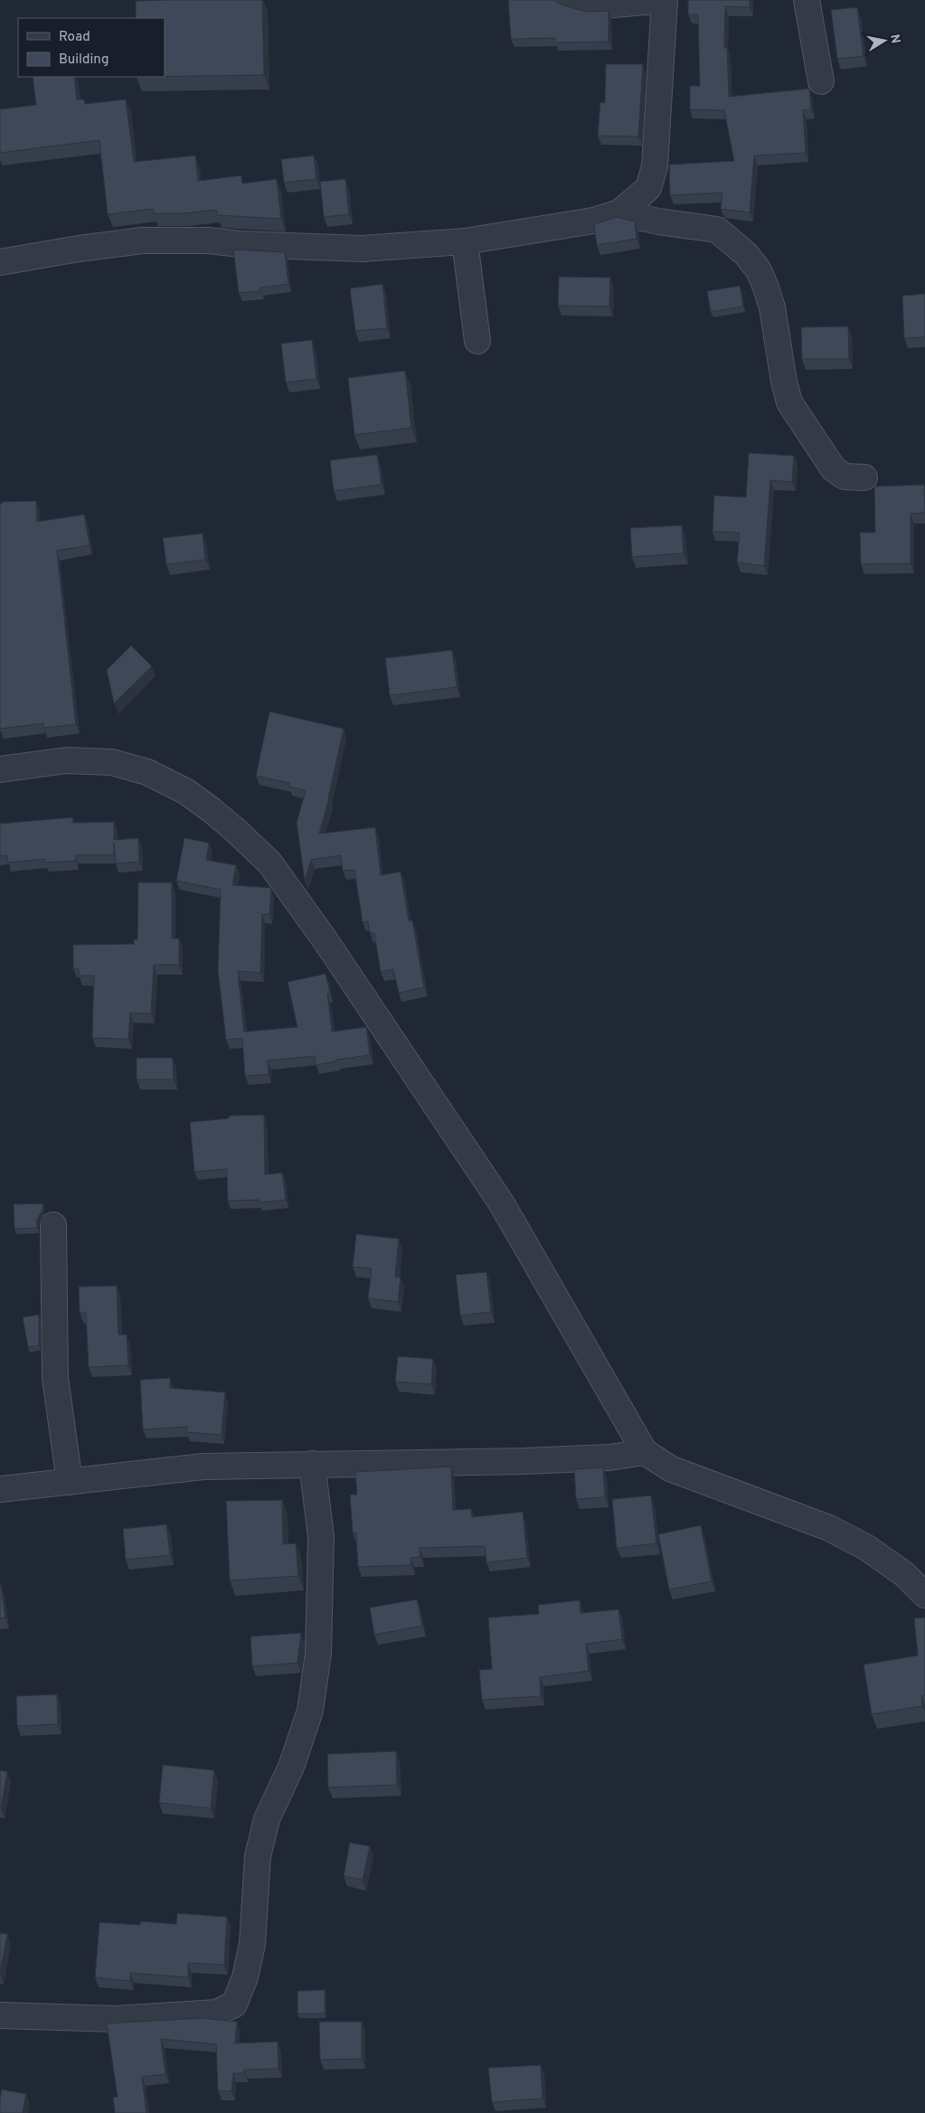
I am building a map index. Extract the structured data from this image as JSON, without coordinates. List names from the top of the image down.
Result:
{
  "legend": ["Road", "Building"],
  "north": "right"
}
